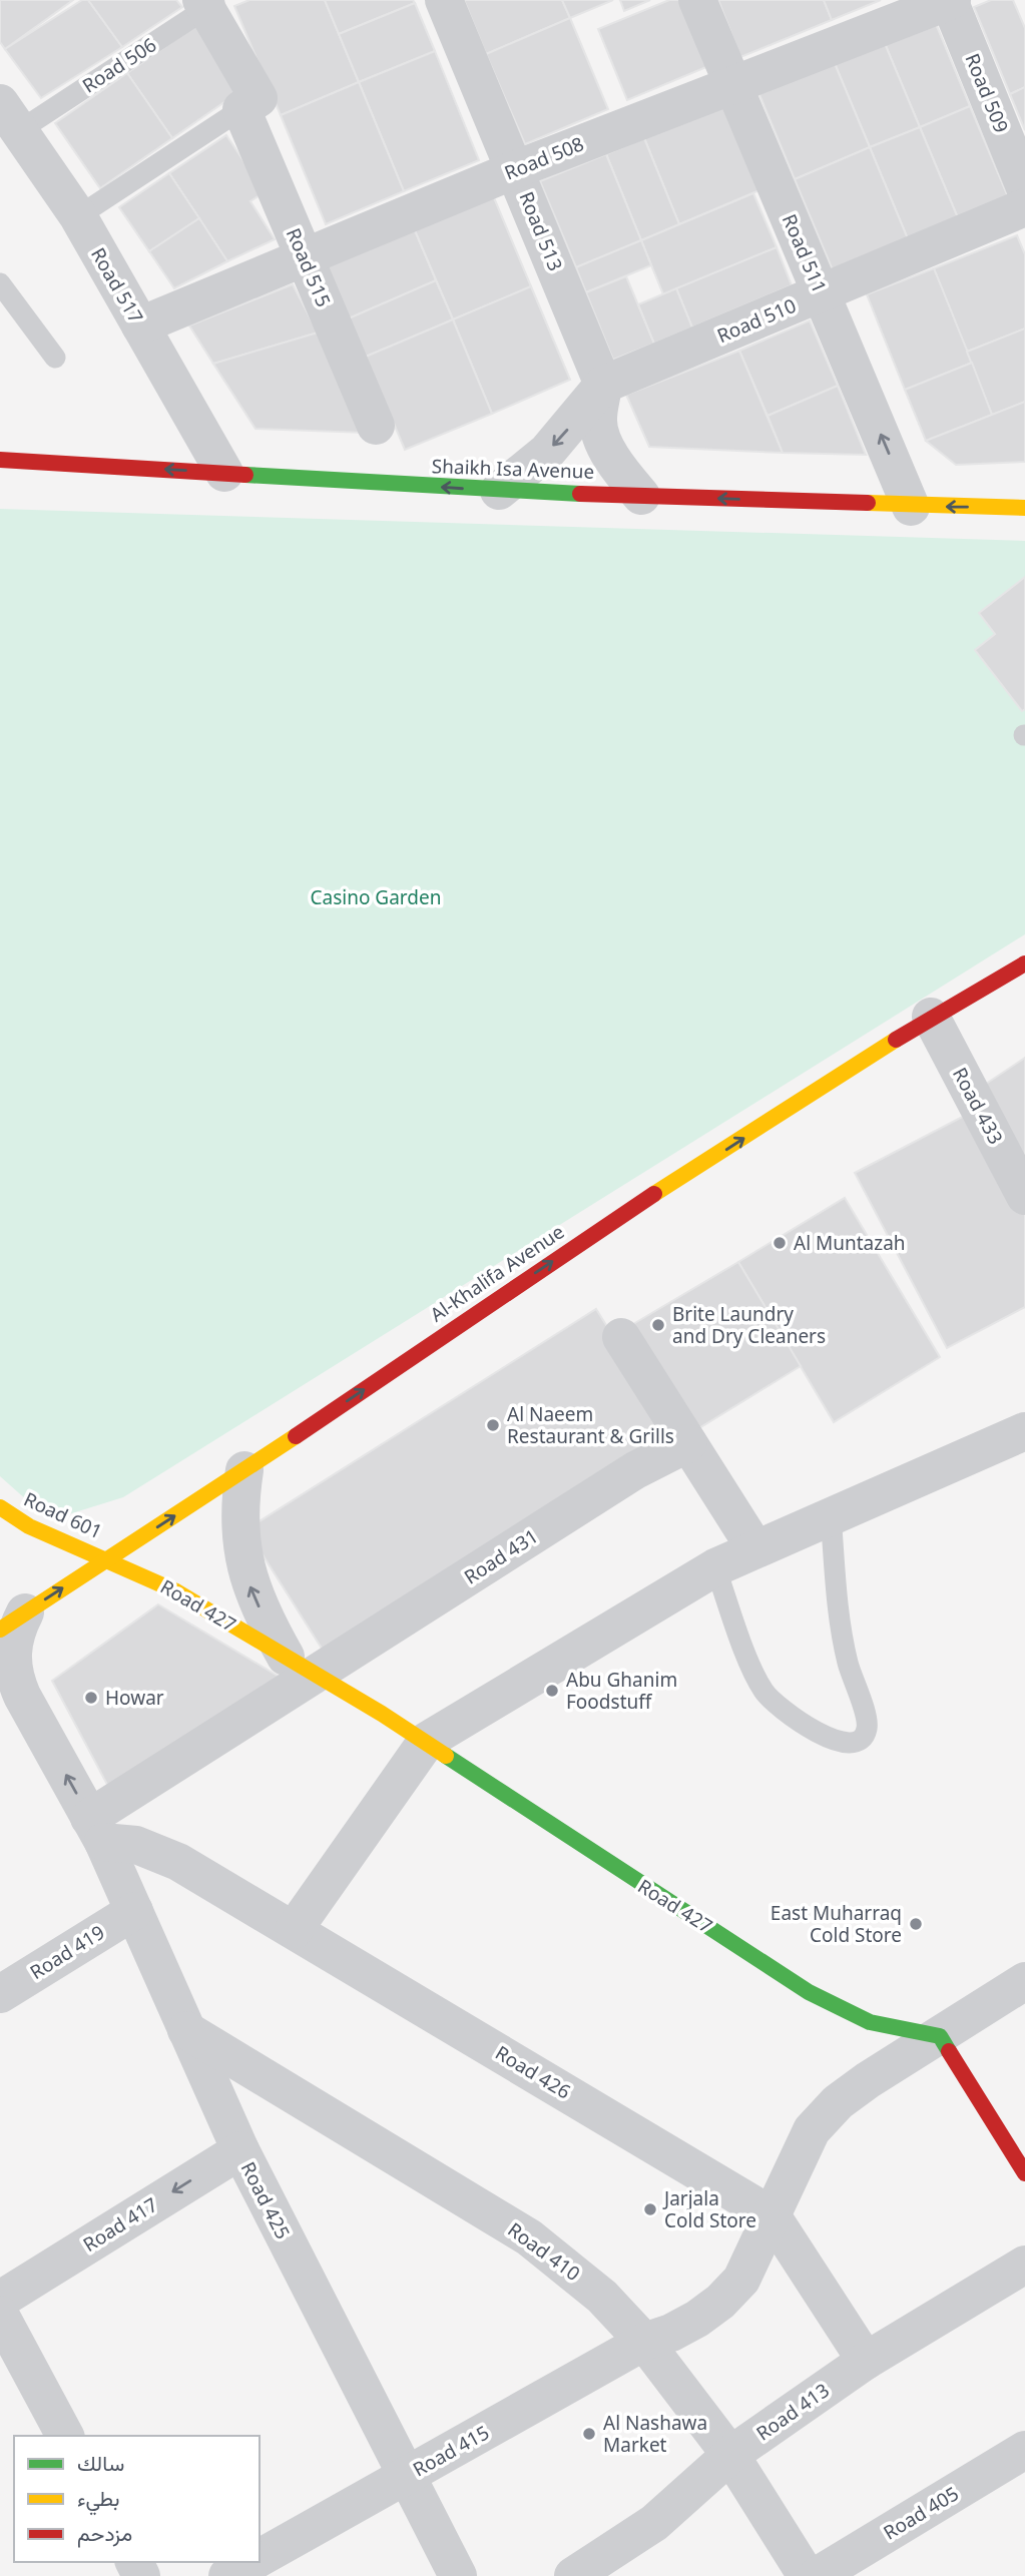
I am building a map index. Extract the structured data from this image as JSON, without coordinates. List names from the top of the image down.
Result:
{
  "streets": {
    "street": [
      "Road 509",
      "Road 508",
      "Road 513",
      "Road 511",
      "Road 515",
      "Road 517",
      "Road 510",
      "Shaikh Isa Avenue",
      "Road 433",
      "Al-Khalifa Avenue",
      "Road 601",
      "Road 431",
      "Road 427",
      "Road 419",
      "Road 426",
      "Road 425",
      "Road 417",
      "Road 410",
      "Road 413",
      "Road 415",
      "Road 405"
    ],
    "lane": ["Road 506"]
  },
  "crossings": [
    ["Road 506", "Road 517"],
    ["Road 509", "Road 508"],
    ["Road 508", "Road 513"],
    ["Road 508", "Road 511"],
    ["Road 508", "Road 515"],
    ["Road 508", "Road 517"],
    ["Road 513", "Road 510"],
    ["Road 511", "Road 510"],
    ["Road 511", "Shaikh Isa Avenue"],
    ["Road 517", "Shaikh Isa Avenue"],
    ["Road 433", "Al-Khalifa Avenue"],
    ["Al-Khalifa Avenue", "Road 601"],
    ["Al-Khalifa Avenue", "Road 427"],
    ["Al-Khalifa Avenue", "Road 425"],
    ["Road 601", "Road 427"],
    ["Road 431", "Road 427"],
    ["Road 419", "Road 425"],
    ["Road 426", "Road 425"],
    ["Road 425", "Road 417"],
    ["Road 425", "Road 410"],
    ["Road 425", "Road 415"],
    ["Road 410", "Road 413"],
    ["Road 410", "Road 415"]
  ],
  "one_way": ["Shaikh Isa Avenue", "Al-Khalifa Avenue", "Road 417"],
  "parks": ["Casino Garden"],
  "places": [
    "Al Muntazah",
    "Brite Laundry and Dry Cleaners",
    "Al Naeem Restaurant & Grills",
    "Abu Ghanim Foodstuff",
    "Howar",
    "East Muharraq Cold Store",
    "Jarjala Cold Store",
    "Al Nashawa Market"
  ],
  "legend": ["سالك", "بطيء", "مزدحم"]
}
